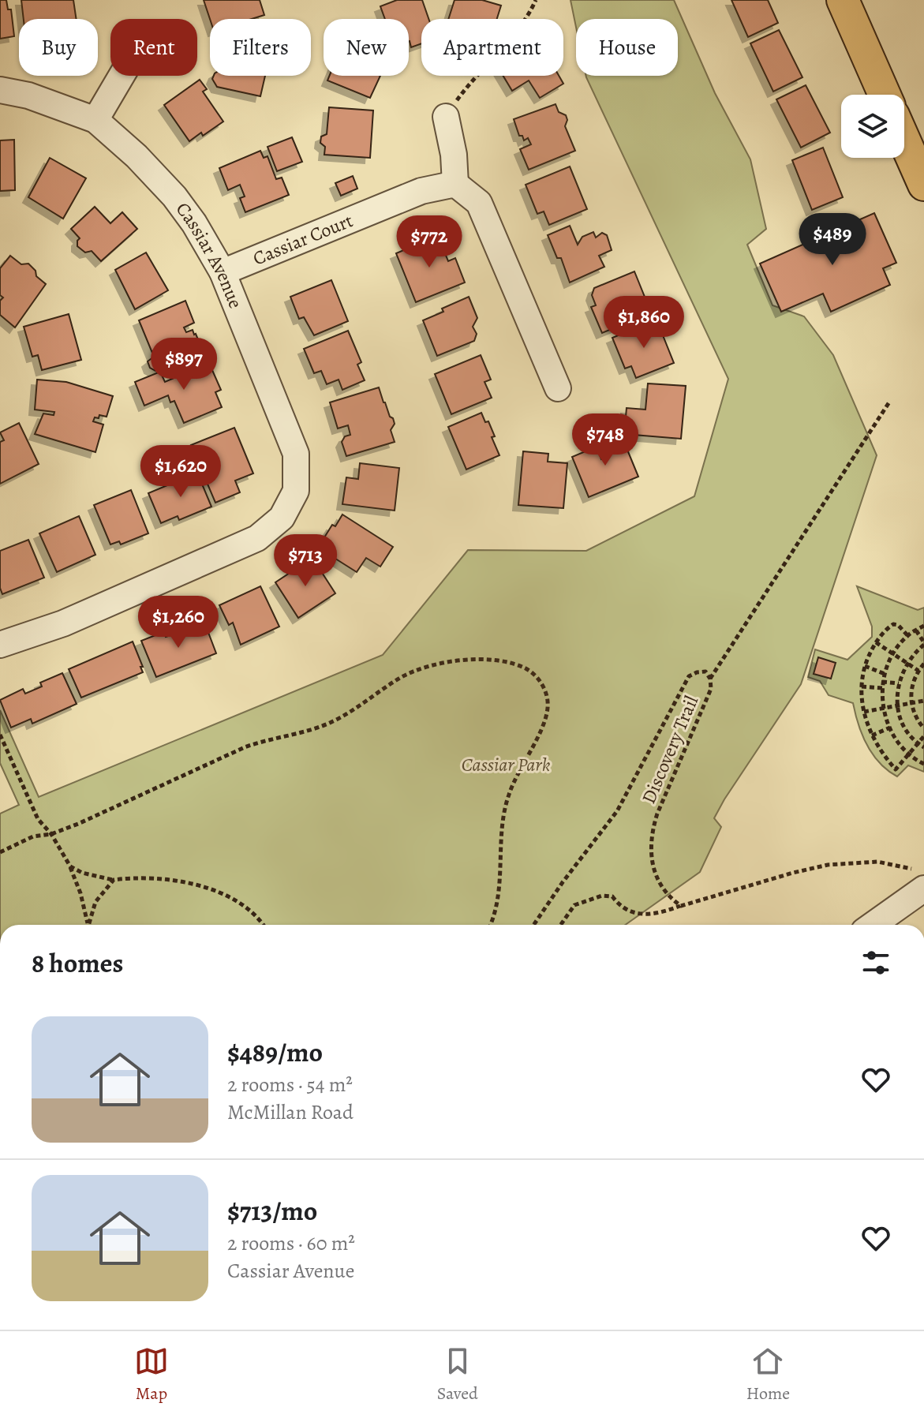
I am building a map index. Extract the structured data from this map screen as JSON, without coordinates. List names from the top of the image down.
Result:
{
  "streets": {
    "street": ["Cassiar Court", "Cassiar Avenue"],
    "path": ["Discovery Trail"]
  },
  "crossings": [
    ["Cassiar Court", "Cassiar Avenue"]
  ],
  "parks": ["Cassiar Park"],
  "page": {
    "chip": [
      "Buy",
      "Rent",
      "Filters",
      "New",
      "Apartment",
      "House"
    ],
    "price": [
      "$489",
      "$772",
      "$1,860",
      "$897",
      "$748",
      "$1,620",
      "$713",
      "$1,260"
    ],
    "heading": "8 homes",
    "list": [
      {
        "name": "$489/mo",
        "note": "2 rooms · 54 m² · McMillan Road"
      },
      {
        "name": "$713/mo",
        "note": "2 rooms · 60 m² · Cassiar Avenue"
      }
    ],
    "tabs": ["Map", "Saved", "Home"]
  }
}
